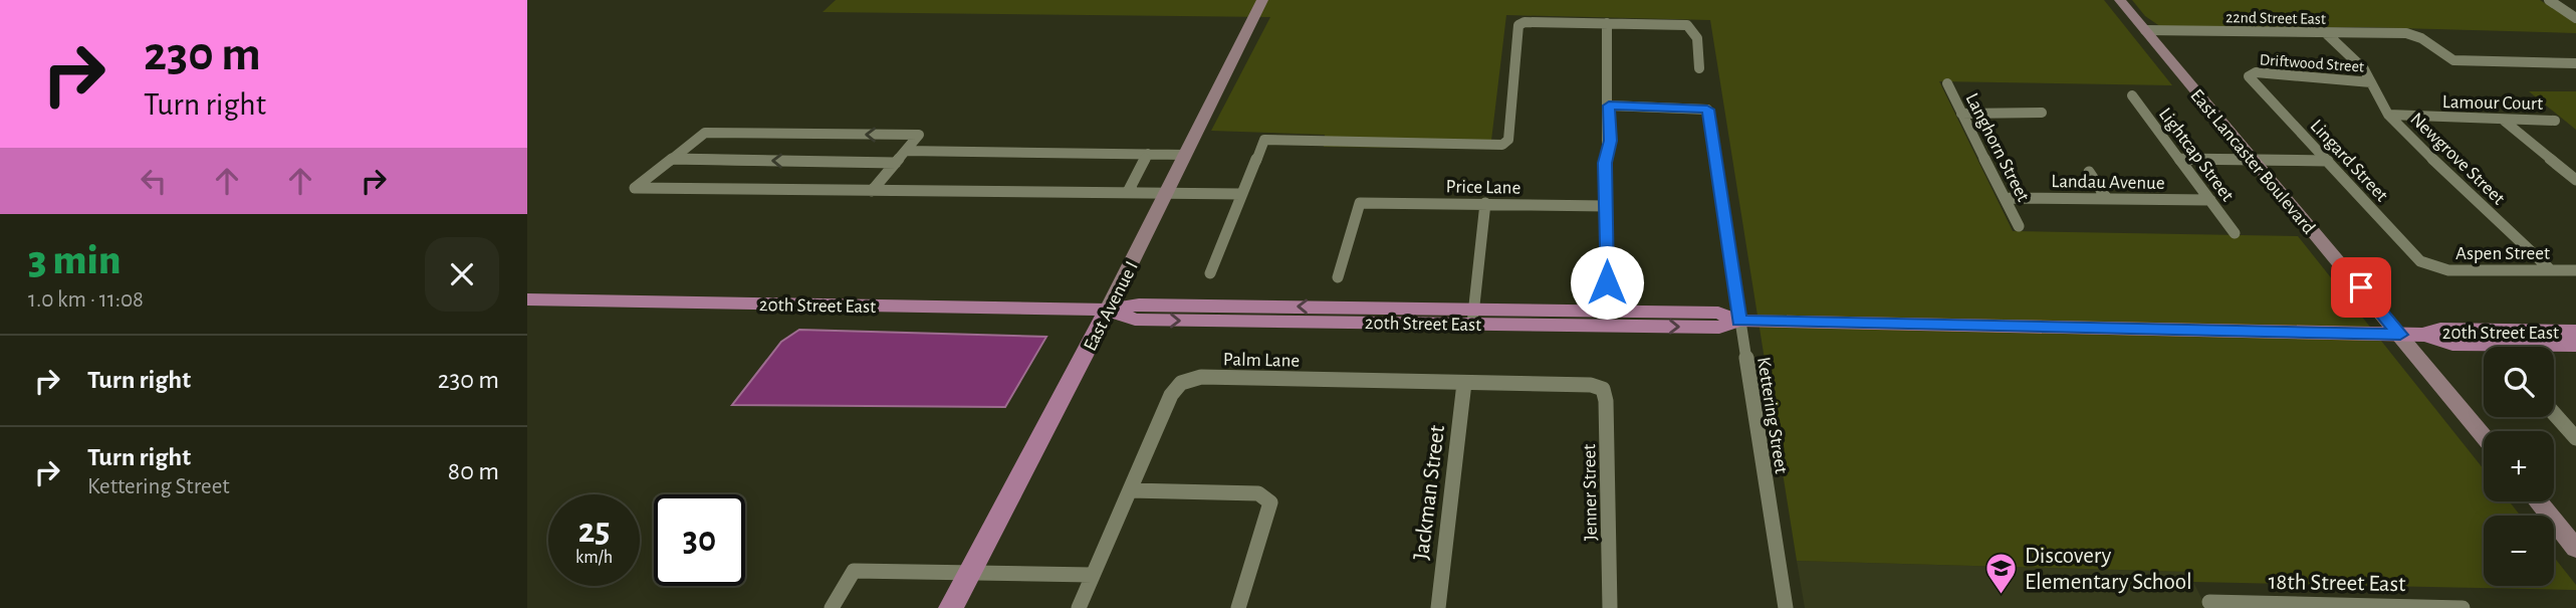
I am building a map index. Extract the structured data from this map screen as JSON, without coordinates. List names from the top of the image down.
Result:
{
  "streets": {
    "main road": ["East Lancaster Boulevard", "20th Street East", "East Avenue I"],
    "street": [
      "22nd Street East",
      "Driftwood Street",
      "Lamour Court",
      "Langhorn Street",
      "Lightcap Street",
      "Newgrove Street",
      "Lingard Street",
      "Landau Avenue",
      "Price Lane",
      "Aspen Street",
      "Palm Lane",
      "Kettering Street",
      "Jackman Street",
      "Jenner Street",
      "18th Street East"
    ]
  },
  "crossings": [
    ["22nd Street East", "Newgrove Street"],
    ["22nd Street East", "East Lancaster Boulevard"],
    ["Driftwood Street", "Newgrove Street"],
    ["Driftwood Street", "Lingard Street"],
    ["Lamour Court", "Newgrove Street"],
    ["Langhorn Street", "Landau Avenue"],
    ["Lightcap Street", "Landau Avenue"],
    ["Newgrove Street", "Aspen Street"],
    ["Lingard Street", "Aspen Street"],
    ["East Lancaster Boulevard", "20th Street East"],
    ["20th Street East", "East Avenue I"],
    ["20th Street East", "Kettering Street"],
    ["Palm Lane", "Jackman Street"],
    ["Palm Lane", "Jenner Street"]
  ],
  "places": {
    "school or university": ["Discovery Elementary School"]
  },
  "page": {
    "turn": ["230 m", "Turn right"],
    "heading": ["3 min", "1.0 km · 11:08"],
    "list": [
      {
        "name": "Turn right",
        "value": "230 m"
      },
      {
        "name": "Turn right",
        "note": "Kettering Street",
        "value": "80 m"
      }
    ],
    "map_buttons": ["+", "−"],
    "speed": "25 km/h",
    "limit": "30"
  }
}
